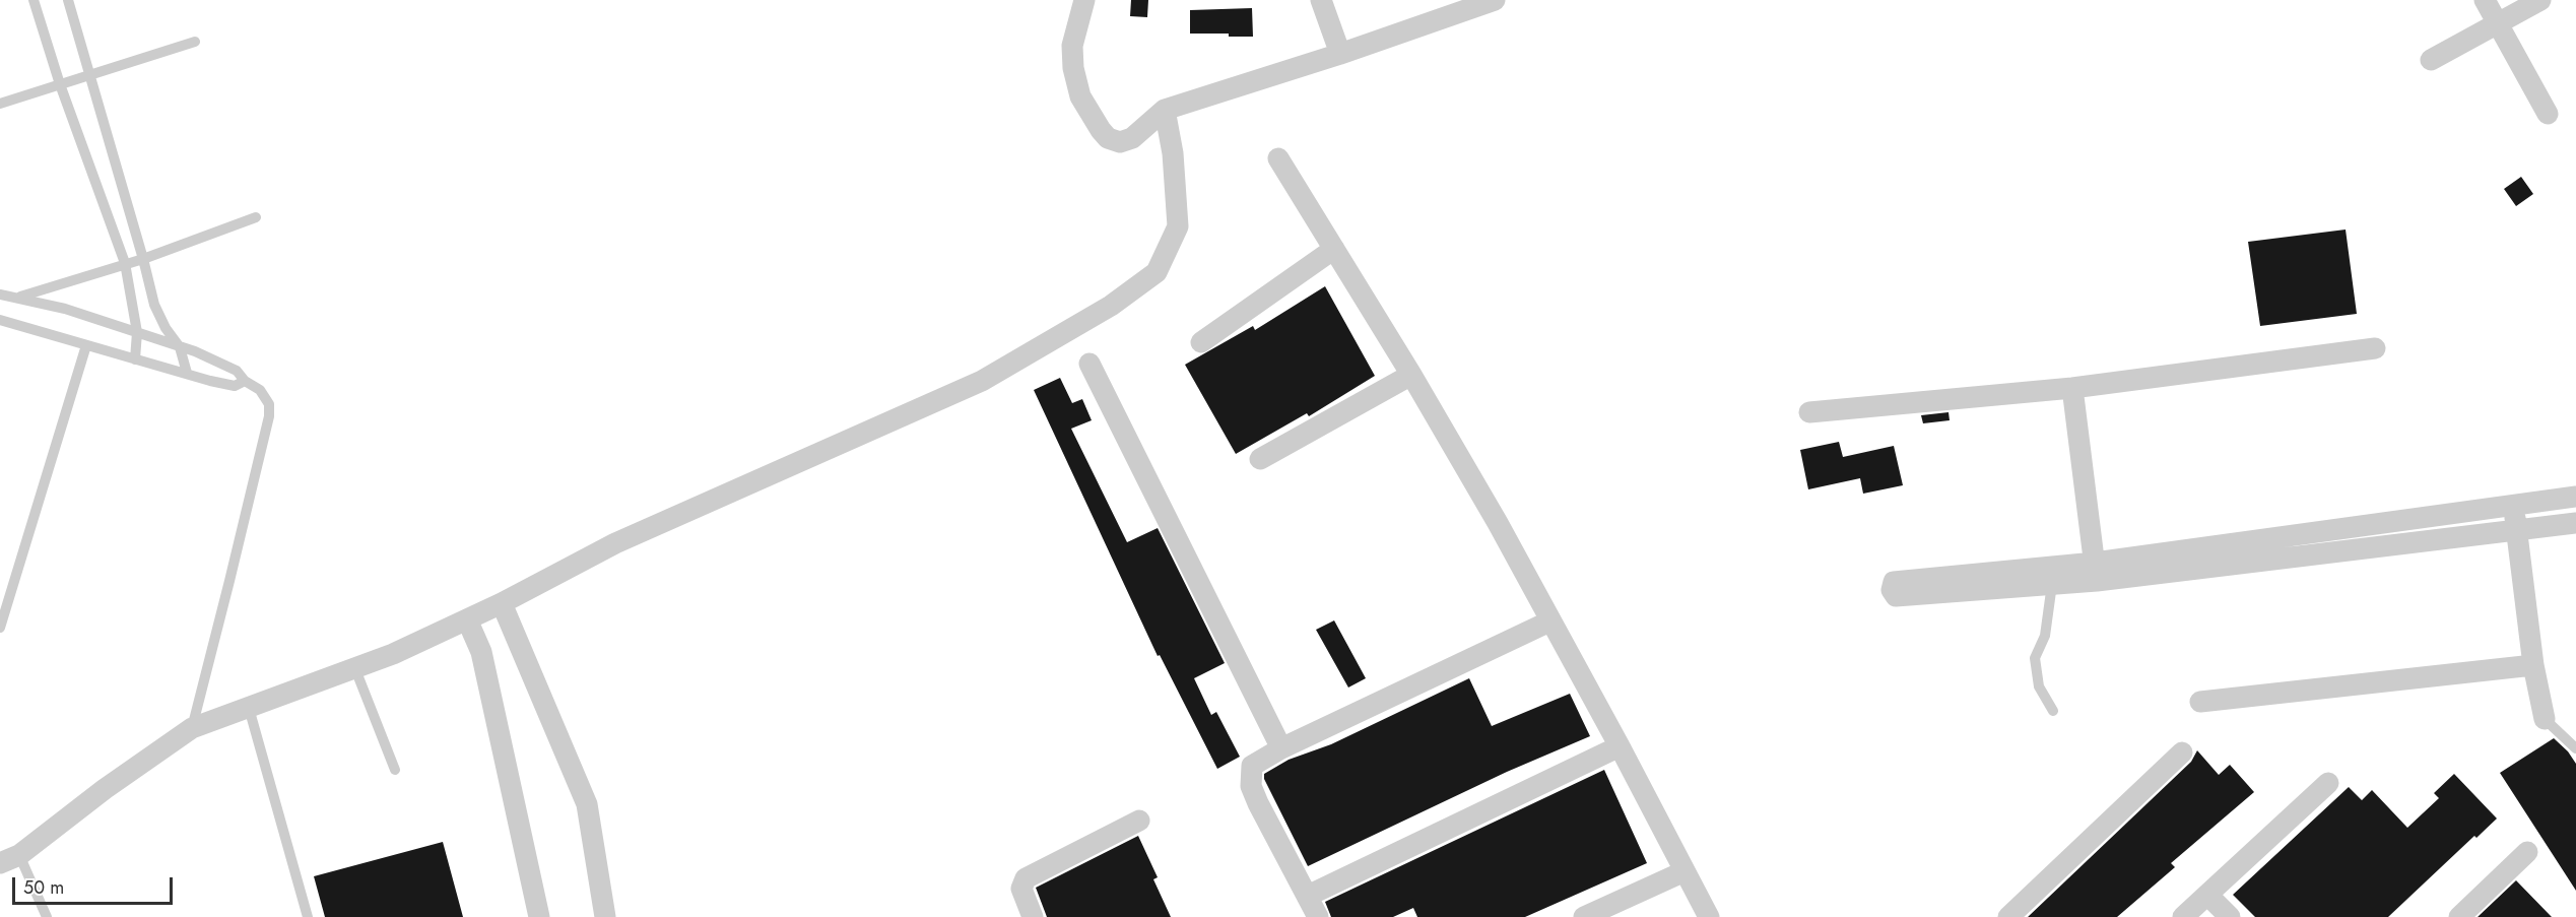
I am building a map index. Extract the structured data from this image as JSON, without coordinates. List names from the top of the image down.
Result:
{
  "scale_bar": "50 m"
}
